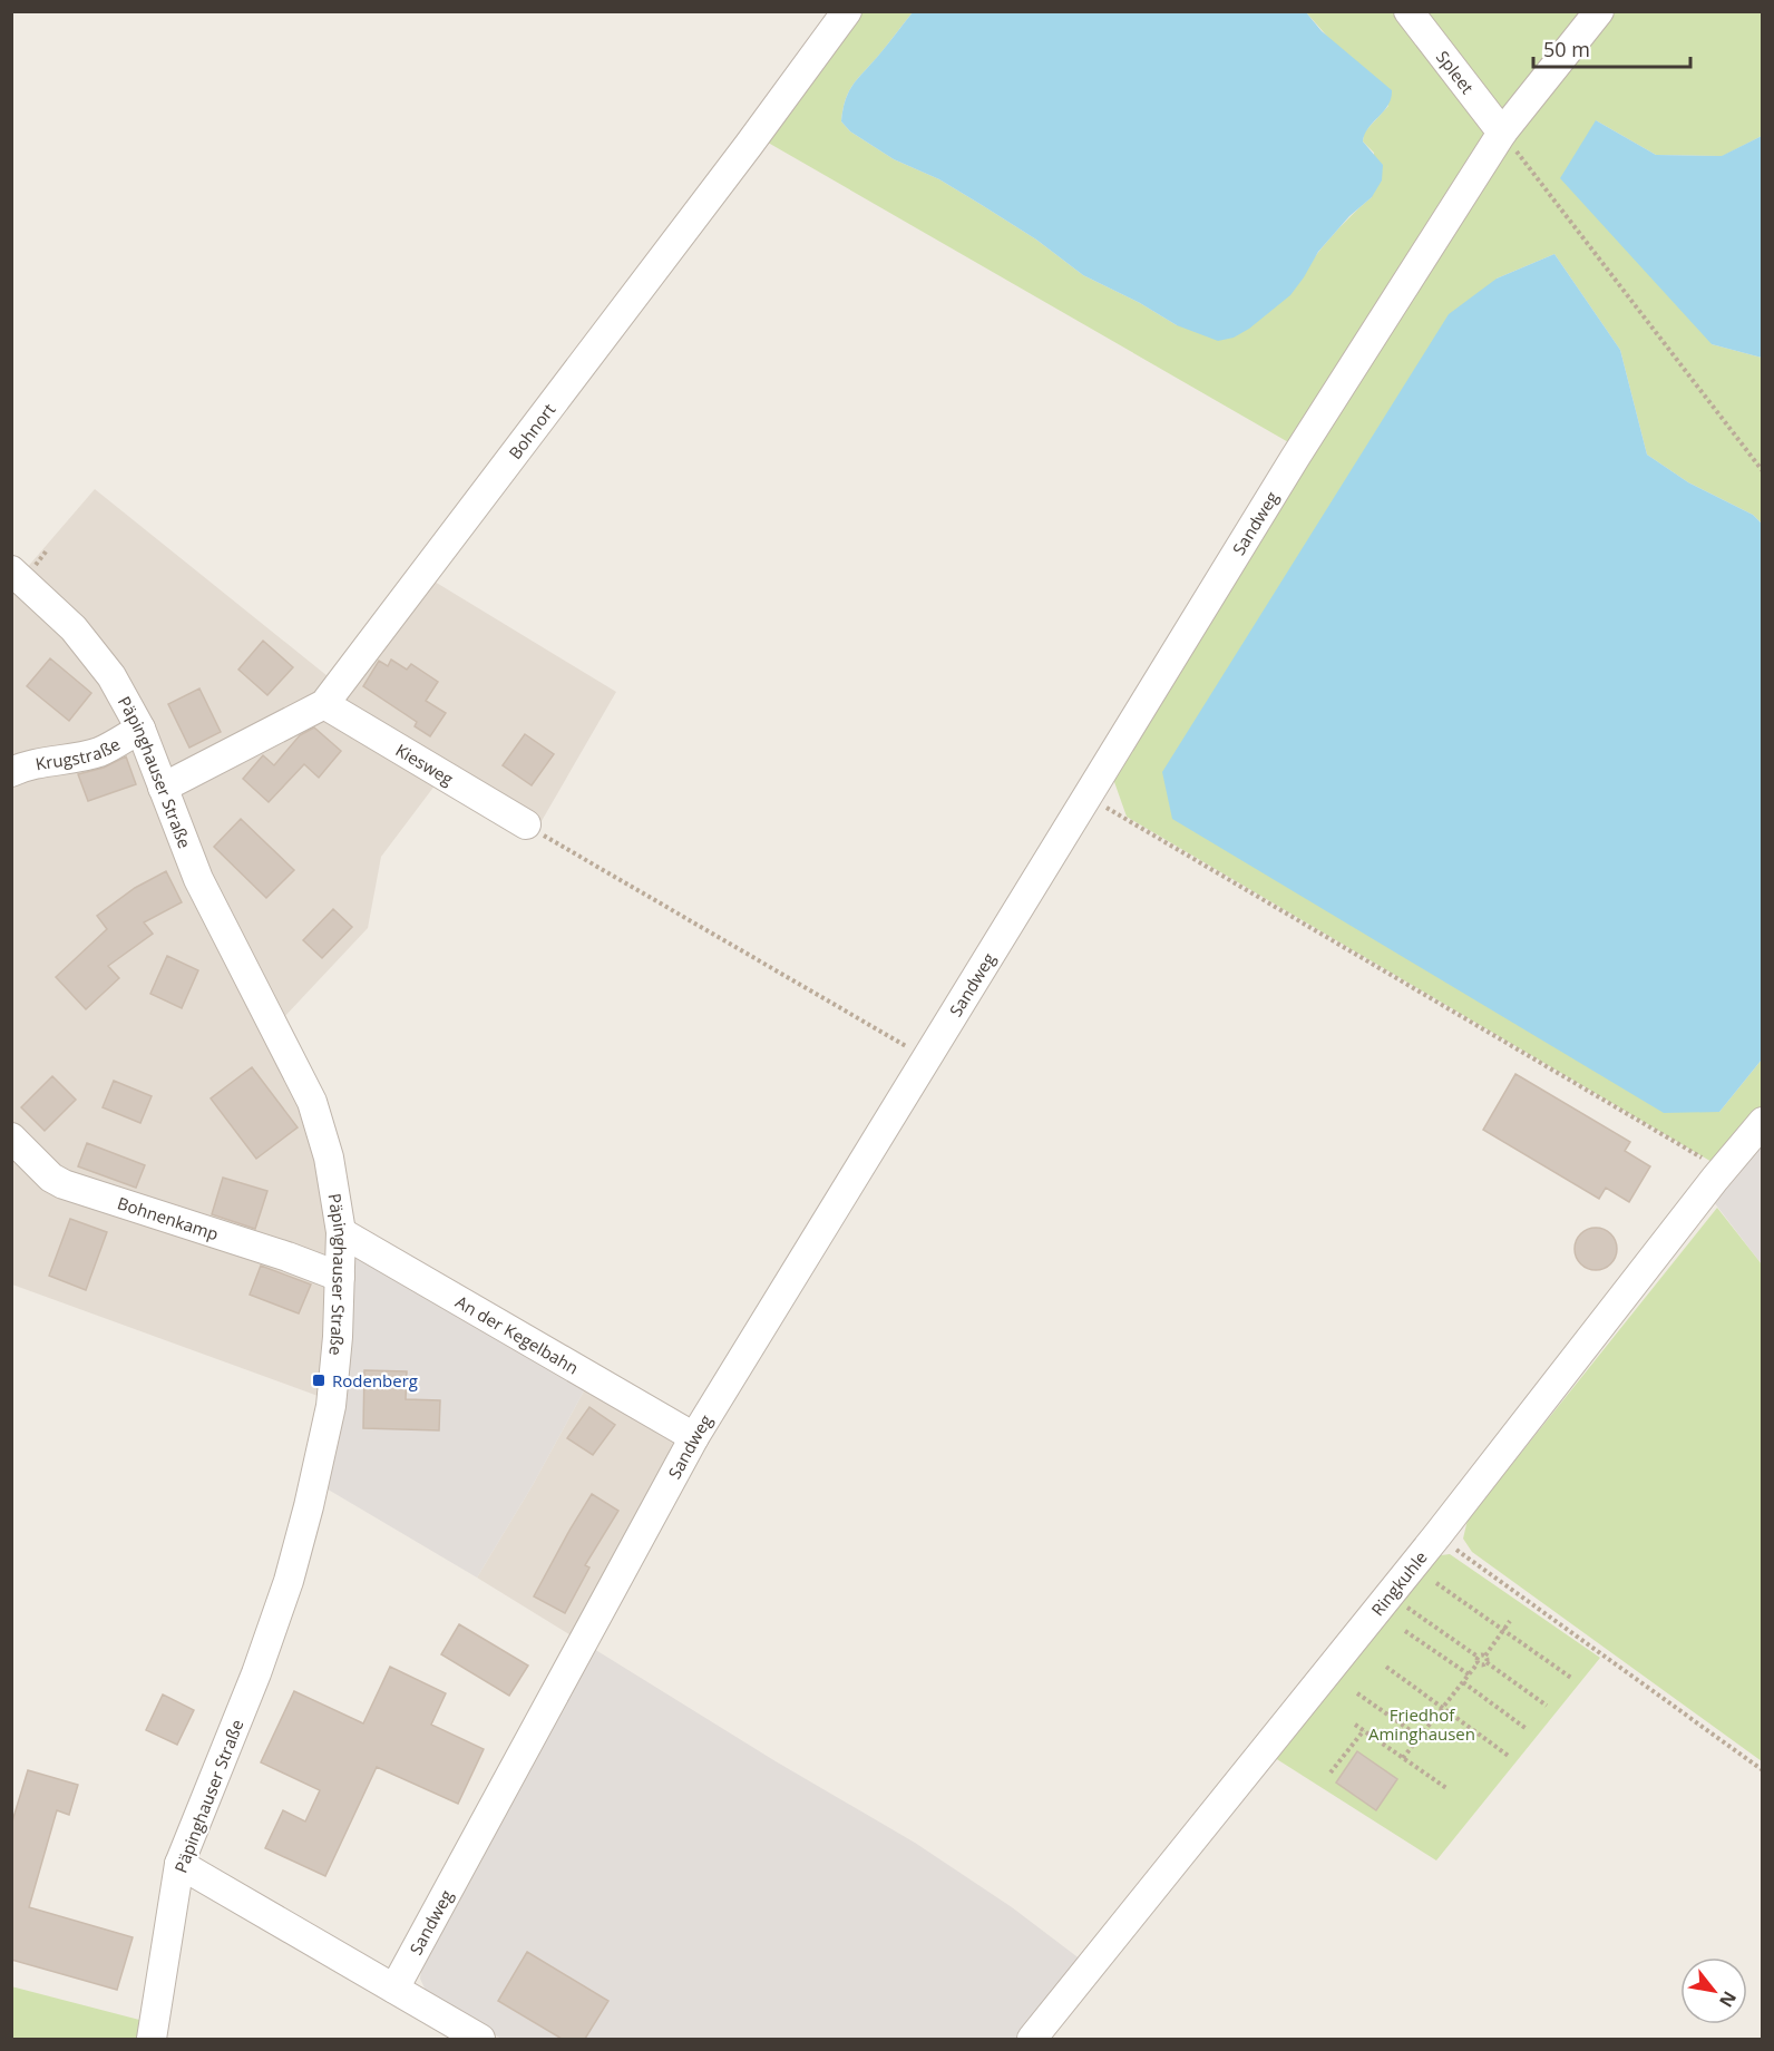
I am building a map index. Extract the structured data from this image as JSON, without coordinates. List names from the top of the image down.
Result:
{
  "streets": {
    "street": [
      "Spleet",
      "Bohnort",
      "Sandweg",
      "Krugstraße",
      "Kiesweg",
      "Päpinghauser Straße",
      "Bohnenkamp",
      "An der Kegelbahn",
      "Ringkuhle"
    ]
  },
  "crossings": [
    ["Spleet", "Sandweg"],
    ["Bohnort", "Kiesweg"],
    ["Bohnort", "Päpinghauser Straße"],
    ["Sandweg", "An der Kegelbahn"],
    ["Krugstraße", "Päpinghauser Straße"],
    ["Päpinghauser Straße", "Bohnenkamp"],
    ["Päpinghauser Straße", "An der Kegelbahn"]
  ],
  "parks": ["Friedhof Aminghausen"],
  "places": {
    "transit": ["Rodenberg"]
  },
  "scale_bar": "50 m",
  "north": "bottom right"
}
